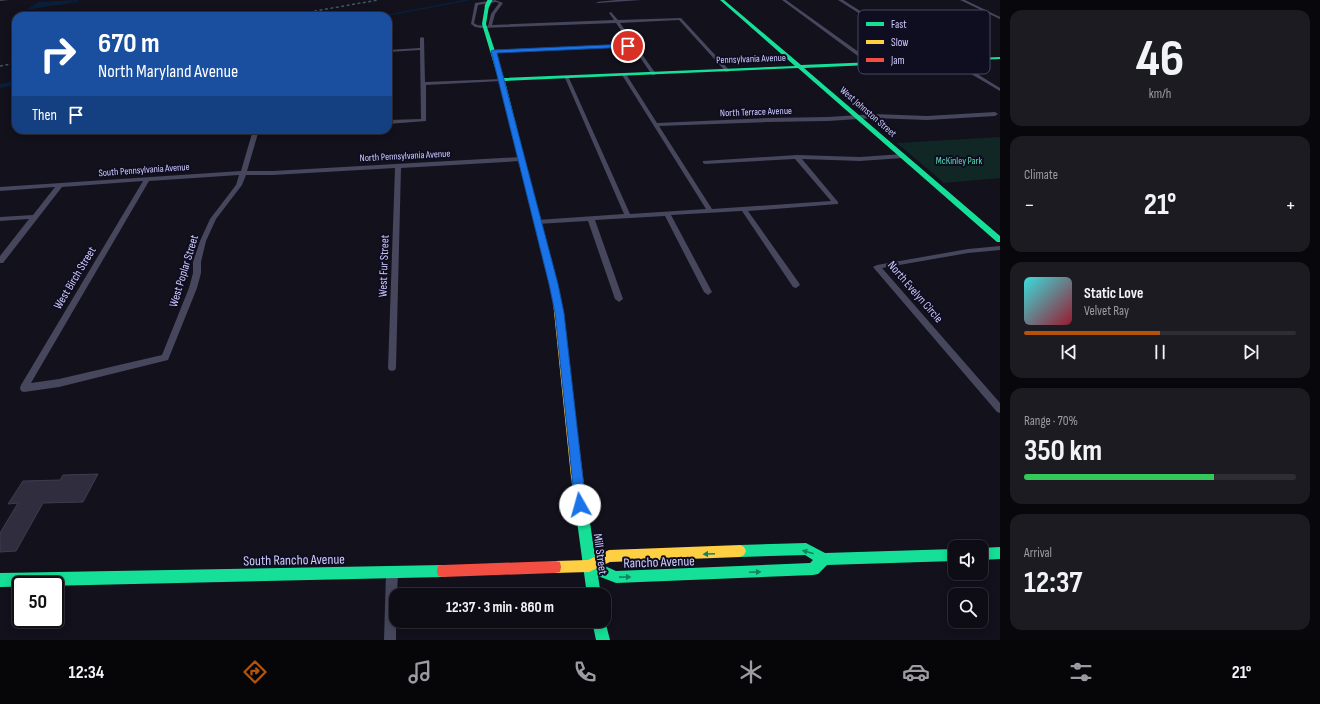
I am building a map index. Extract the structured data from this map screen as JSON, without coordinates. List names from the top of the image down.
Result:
{
  "streets": {
    "street": [
      "Pennsylvania Avenue",
      "North Terrace Avenue",
      "West Johnston Street",
      "North Pennsylvania Avenue",
      "South Pennsylvania Avenue",
      "West Fur Street",
      "West Poplar Street",
      "West Birch Street",
      "North Evelyn Circle",
      "Mill Street",
      "South Rancho Avenue",
      "Rancho Avenue"
    ]
  },
  "crossings": [
    ["Pennsylvania Avenue", "West Johnston Street"],
    ["Pennsylvania Avenue", "Mill Street"],
    ["North Terrace Avenue", "West Johnston Street"],
    ["North Pennsylvania Avenue", "South Pennsylvania Avenue"],
    ["North Pennsylvania Avenue", "West Fur Street"],
    ["North Pennsylvania Avenue", "Mill Street"],
    ["South Pennsylvania Avenue", "West Poplar Street"],
    ["South Pennsylvania Avenue", "West Birch Street"],
    ["West Poplar Street", "West Birch Street"],
    ["Mill Street", "South Rancho Avenue"],
    ["Mill Street", "Rancho Avenue"],
    ["South Rancho Avenue", "Rancho Avenue"]
  ],
  "parks": ["McKinley Park"],
  "legend": ["Fast", "Slow", "Jam"],
  "page": {
    "tile": [
      ["46", "km/h"],
      "Climate",
      ["Range · 70%", "350 km"],
      ["Arrival", "12:37"]
    ],
    "turn": ["670 m", "North Maryland Avenue"],
    "then": "Then",
    "heat": ["−", "21°", "+"],
    "song": ["Static Love", "Velvet Ray"],
    "limit": "50",
    "trip": "12:37 · 3 min · 860 m",
    "tabs": ["12:34", "21°"]
  }
}
